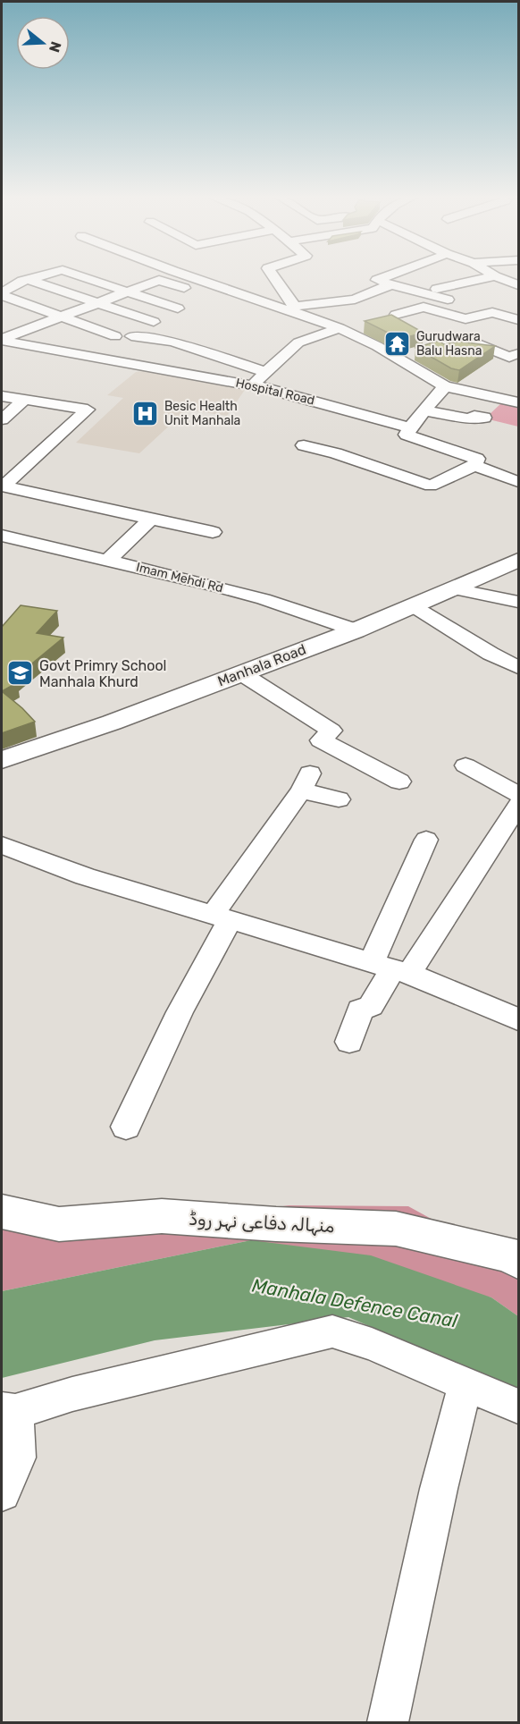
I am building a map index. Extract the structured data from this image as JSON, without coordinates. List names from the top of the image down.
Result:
{
  "streets": {
    "main road": ["Manhala Road", "منہالہ دفاعی نہر روڈ"],
    "street": ["Hospital Road", "Imam Mehdi Rd"]
  },
  "crossings": [
    ["Imam Mehdi Rd", "Manhala Road"]
  ],
  "water": ["Manhala Defence Canal"],
  "places": {
    "temple": ["Gurudwara Balu Hasna"],
    "hospital": ["Besic Health Unit Manhala"],
    "school or university": ["Govt Primry School Manhala Khurd"]
  },
  "north": "right"
}
